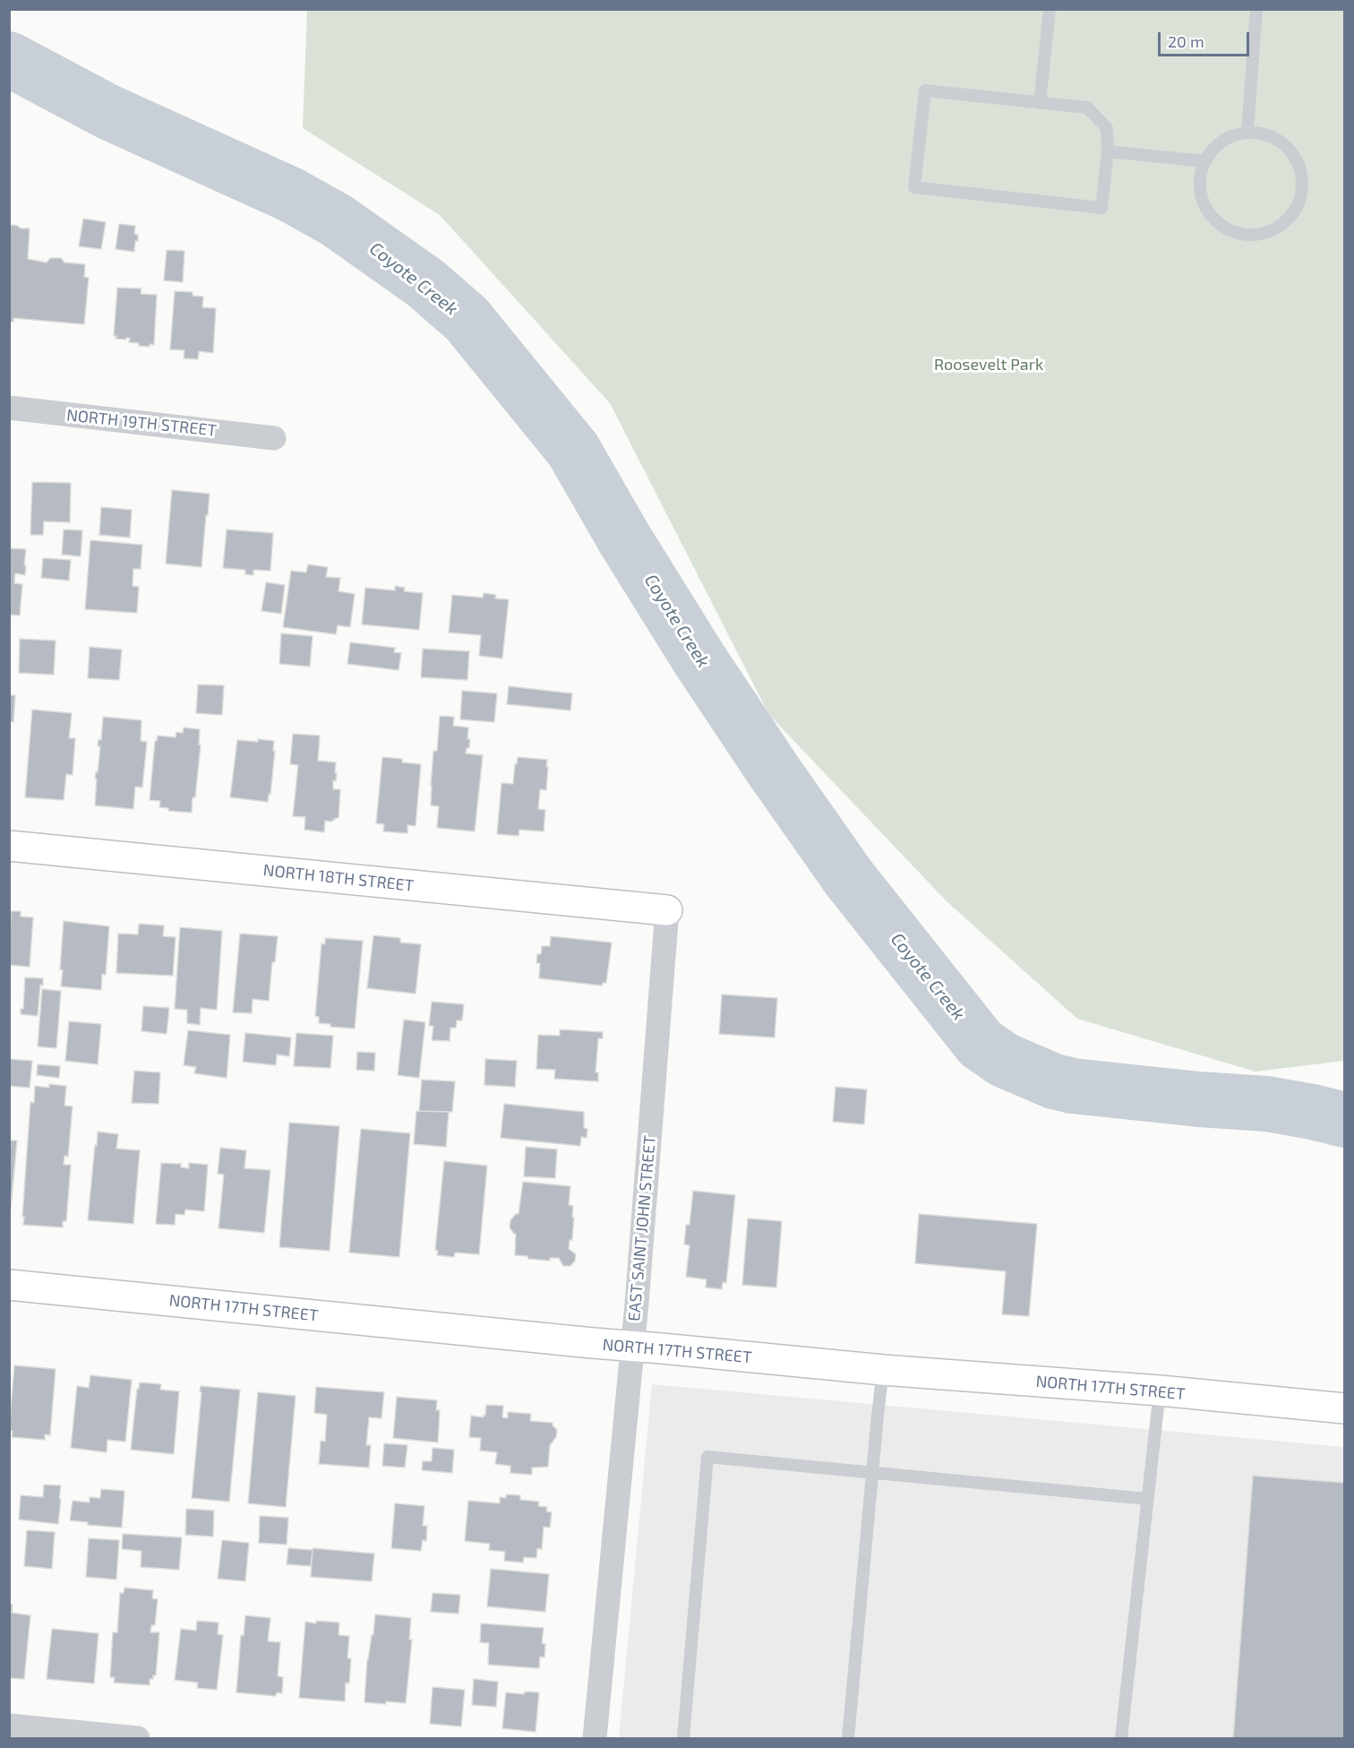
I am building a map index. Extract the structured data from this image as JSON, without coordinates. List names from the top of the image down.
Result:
{
  "streets": {
    "main road": ["NORTH 18TH STREET", "NORTH 17TH STREET"],
    "street": ["NORTH 19TH STREET", "EAST SAINT JOHN STREET"]
  },
  "crossings": [
    ["NORTH 18TH STREET", "EAST SAINT JOHN STREET"],
    ["EAST SAINT JOHN STREET", "NORTH 17TH STREET"]
  ],
  "water": ["Coyote Creek"],
  "parks": ["Roosevelt Park"],
  "scale_bar": "20 m"
}
